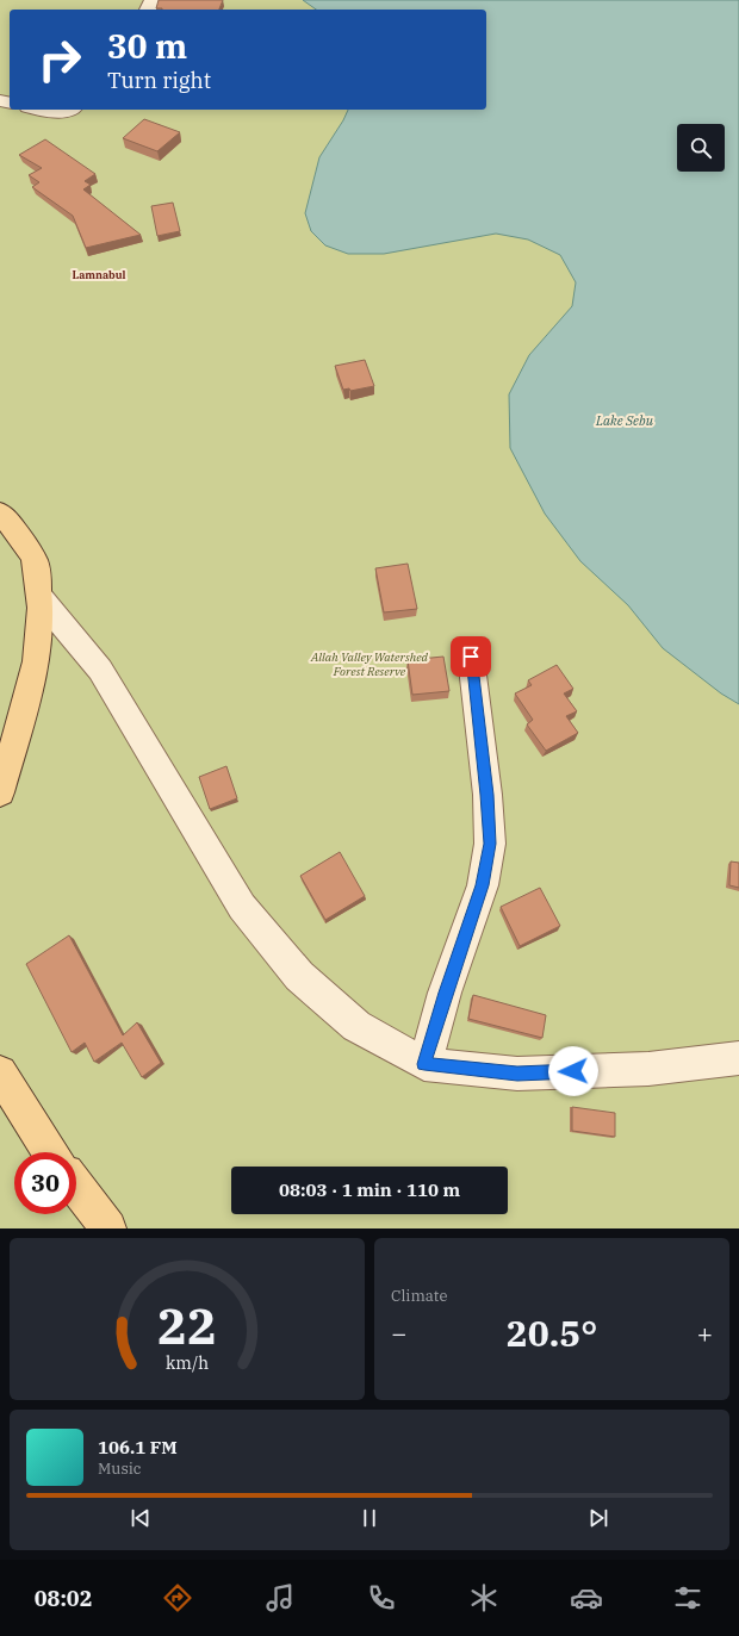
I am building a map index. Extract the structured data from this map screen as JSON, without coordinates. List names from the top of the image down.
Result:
{
  "districts": ["Lamnabul"],
  "water": ["Lake Sebu"],
  "parks": ["Allah Valley Watershed Forest Reserve"],
  "page": {
    "turn": ["30 m", "Turn right"],
    "limit": "30",
    "trip": "08:03 · 1 min · 110 m",
    "tile": "Climate",
    "heat": ["−", "20.5°", "+"],
    "song": ["106.1 FM", "Music"],
    "tabs": "08:02",
    "gauge": ["22", "km/h"]
  }
}
